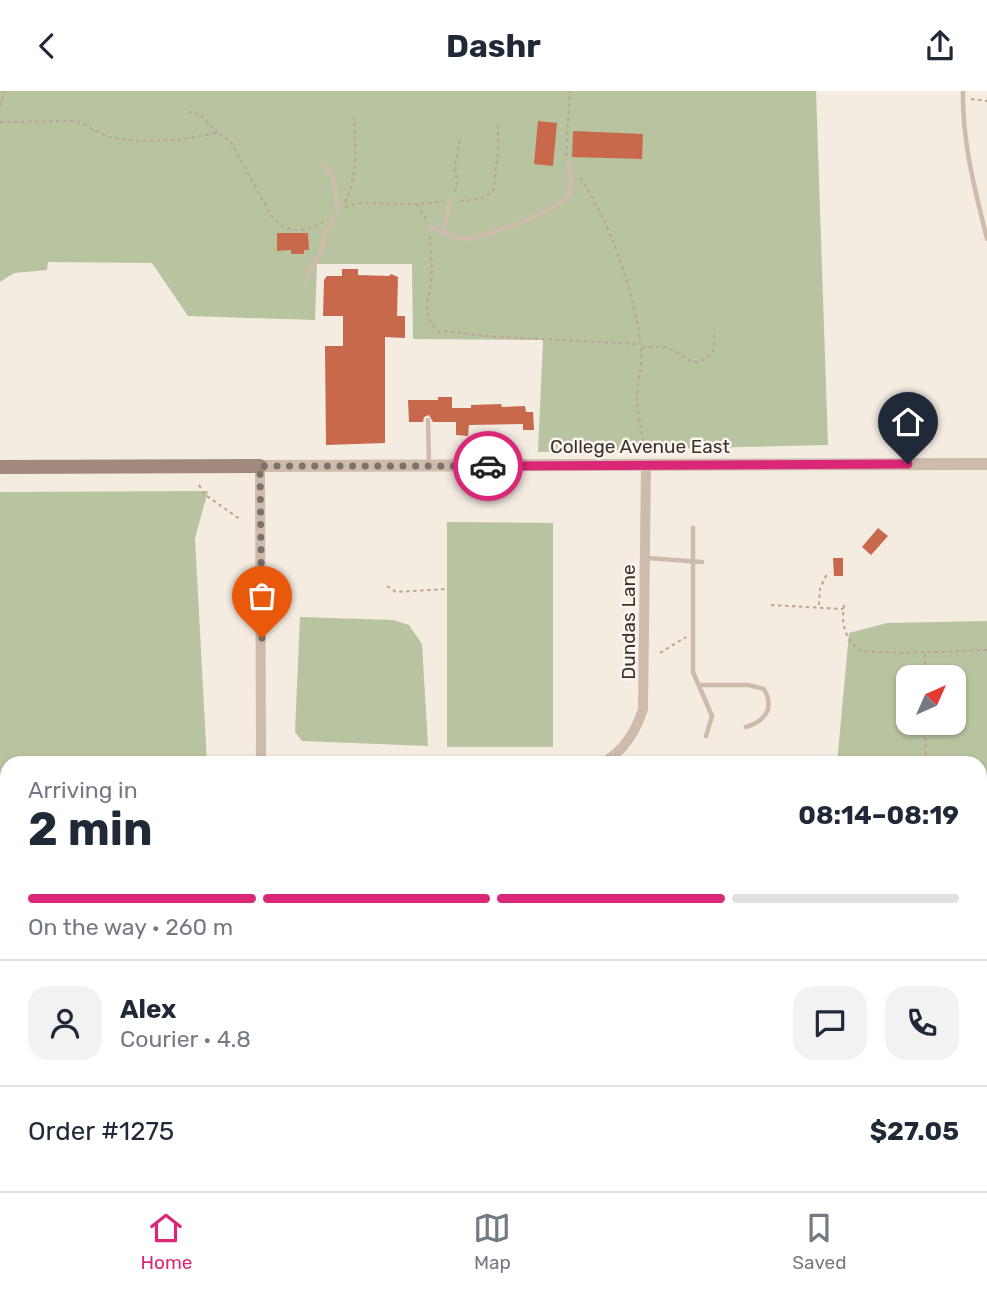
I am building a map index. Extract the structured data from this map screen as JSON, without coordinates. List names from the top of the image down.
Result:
{
  "streets": {
    "main road": ["College Avenue East"],
    "street": ["Dundas Lane"]
  },
  "crossings": [
    ["College Avenue East", "Dundas Lane"]
  ],
  "north": "top right",
  "page": {
    "header": "Dashr",
    "heading": ["2 min", "Arriving in", "08:14–08:19"],
    "panel": [
      "Alex",
      "Courier · 4.8",
      "Order #1275",
      "$27.05"
    ],
    "bar": "On the way · 260 m",
    "tabs": ["Home", "Map", "Saved"]
  }
}
